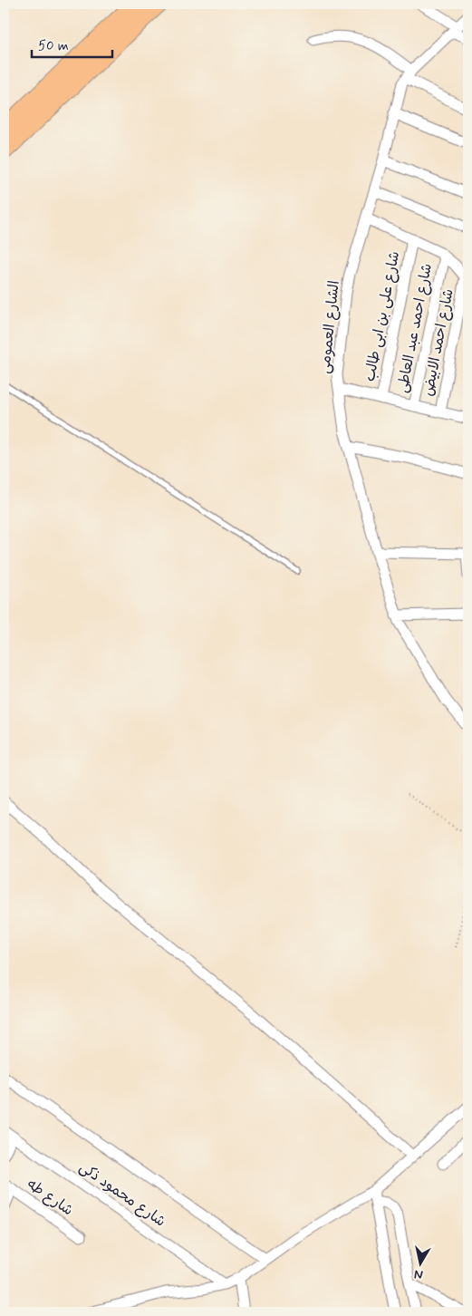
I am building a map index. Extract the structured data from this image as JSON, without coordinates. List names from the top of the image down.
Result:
{
  "streets": {
    "street": [
      "شارع على بن ابى طالب",
      "الشارع العمومى",
      "شارع احمد عبد العاطى",
      "شارع احمد الابيض",
      "شارع محمود ذكى",
      "شارع طه"
    ]
  },
  "scale_bar": "50 m",
  "north": "bottom"
}
